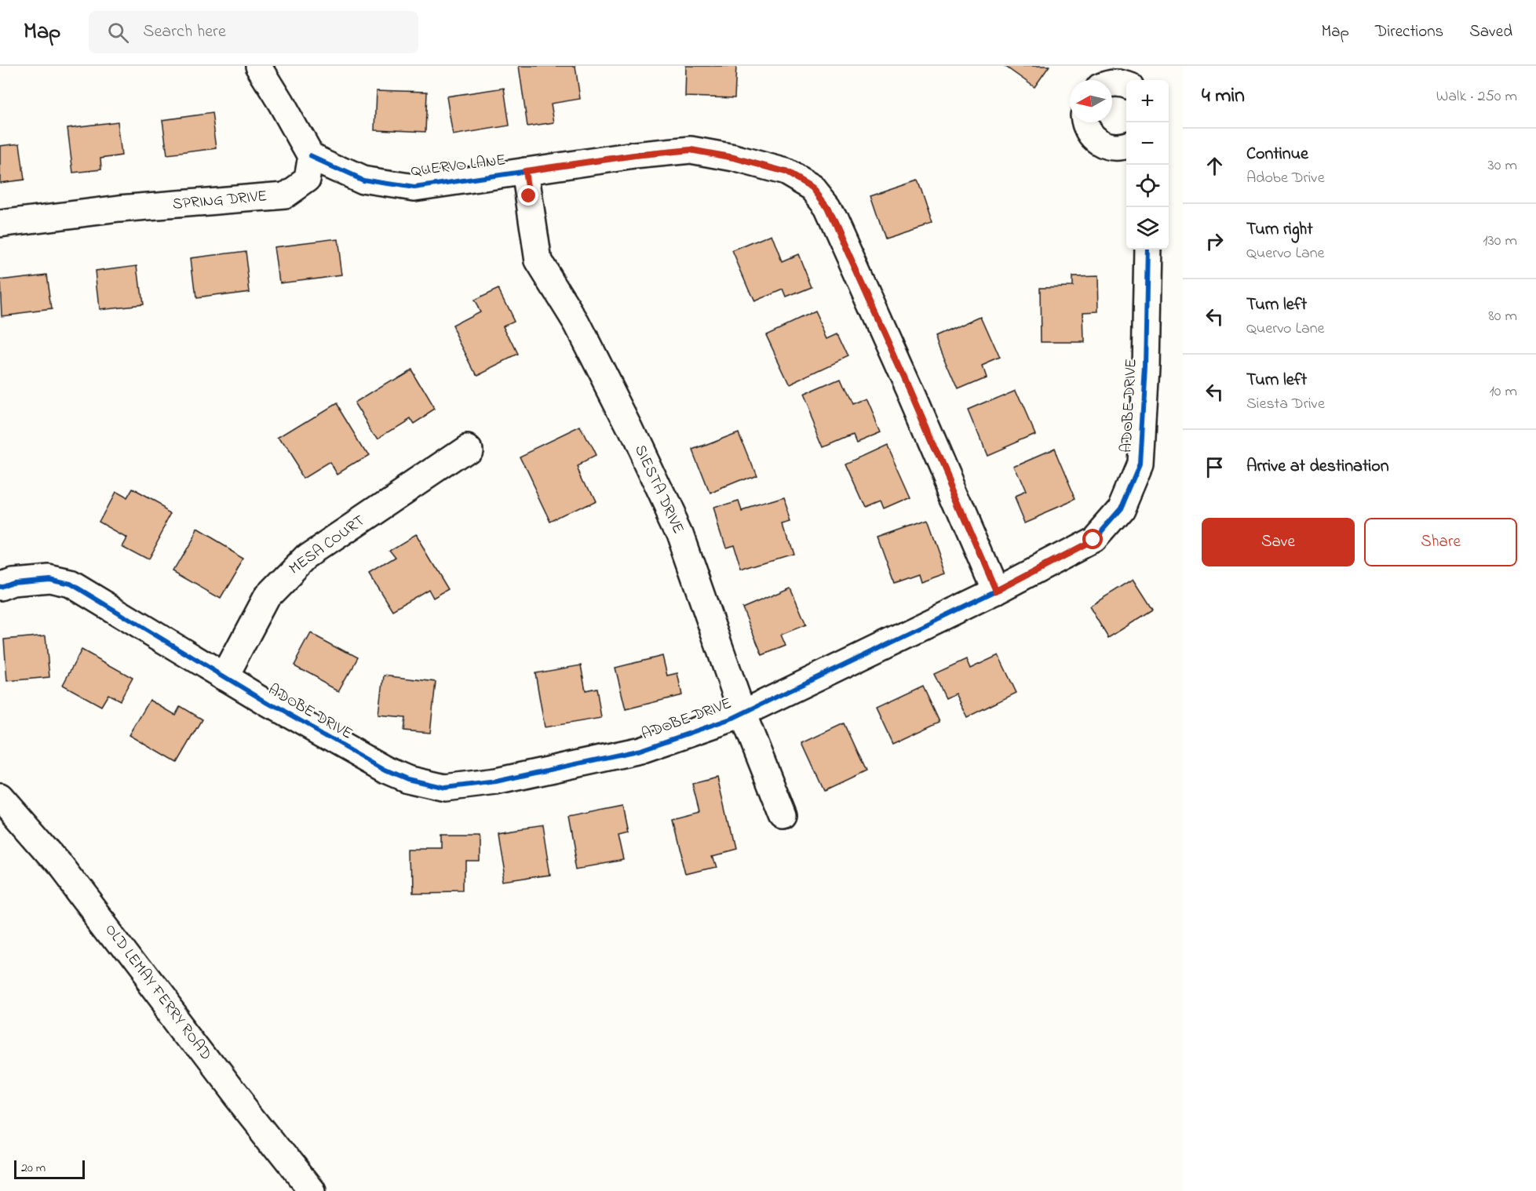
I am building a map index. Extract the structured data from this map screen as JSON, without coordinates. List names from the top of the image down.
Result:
{
  "streets": {
    "street": [
      "QUERVO LANE",
      "SPRING DRIVE",
      "ADOBE DRIVE",
      "SIESTA DRIVE",
      "MESA COURT",
      "OLD LEMAY FERRY ROAD"
    ]
  },
  "crossings": [
    ["QUERVO LANE", "SPRING DRIVE"],
    ["QUERVO LANE", "ADOBE DRIVE"],
    ["QUERVO LANE", "SIESTA DRIVE"],
    ["ADOBE DRIVE", "SIESTA DRIVE"],
    ["ADOBE DRIVE", "MESA COURT"]
  ],
  "scale_bar": "20 m",
  "north": "left",
  "page": {
    "header": "Map",
    "search": "Search here",
    "nav": ["Map", "Directions", "Saved"],
    "heading": ["4 min", "Walk · 250 m"],
    "map_buttons": ["+", "−"],
    "list": [
      ["Continue", "Adobe Drive", "30 m"],
      ["Turn right", "Quervo Lane", "130 m"],
      ["Turn left", "Quervo Lane", "80 m"],
      ["Turn left", "Siesta Drive", "10 m"],
      "Arrive at destination"
    ],
    "buttons": ["Save", "Share"],
    "scale": "20 m"
  }
}
